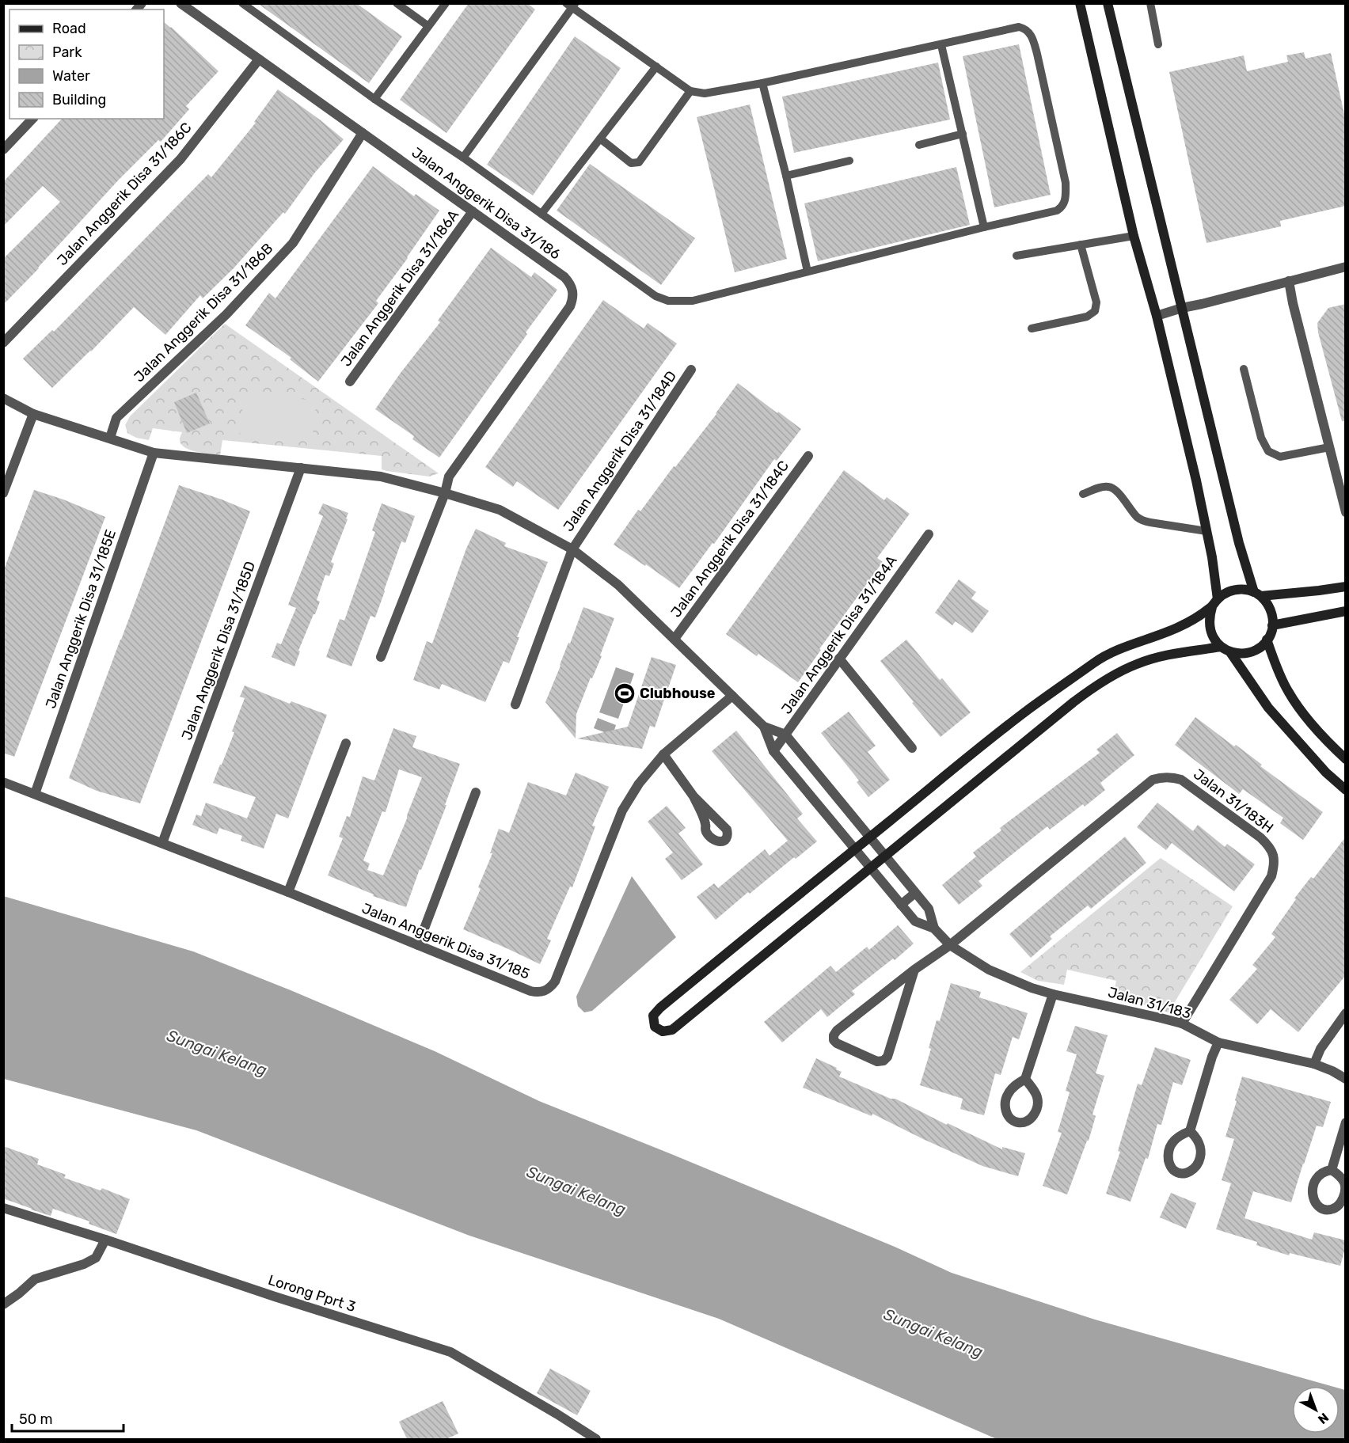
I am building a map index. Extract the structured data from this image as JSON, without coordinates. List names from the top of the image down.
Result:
{
  "streets": {
    "street": [
      "Jalan Anggerik Disa 31/186C",
      "Jalan Anggerik Disa 31/186",
      "Jalan Anggerik Disa 31/186A",
      "Jalan Anggerik Disa 31/186B",
      "Jalan Anggerik Disa 31/184D",
      "Jalan Anggerik Disa 31/184C",
      "Jalan Anggerik Disa 31/185E",
      "Jalan Anggerik Disa 31/184A",
      "Jalan Anggerik Disa 31/185D",
      "Jalan 31/183H",
      "Jalan Anggerik Disa 31/185",
      "Jalan 31/183",
      "Lorong Pprt 3"
    ]
  },
  "crossings": [
    ["Jalan Anggerik Disa 31/186C", "Jalan Anggerik Disa 31/186"],
    ["Jalan Anggerik Disa 31/186", "Jalan Anggerik Disa 31/186A"],
    ["Jalan Anggerik Disa 31/186", "Jalan Anggerik Disa 31/186B"],
    ["Jalan Anggerik Disa 31/185E", "Jalan Anggerik Disa 31/185"],
    ["Jalan Anggerik Disa 31/185D", "Jalan Anggerik Disa 31/185"],
    ["Jalan 31/183H", "Jalan 31/183"]
  ],
  "water": ["Sungai Kelang"],
  "places": {
    "sports": ["Clubhouse"]
  },
  "legend": [
    "Road",
    "Park",
    "Water",
    "Building"
  ],
  "scale_bar": "50 m",
  "north": "bottom right"
}
